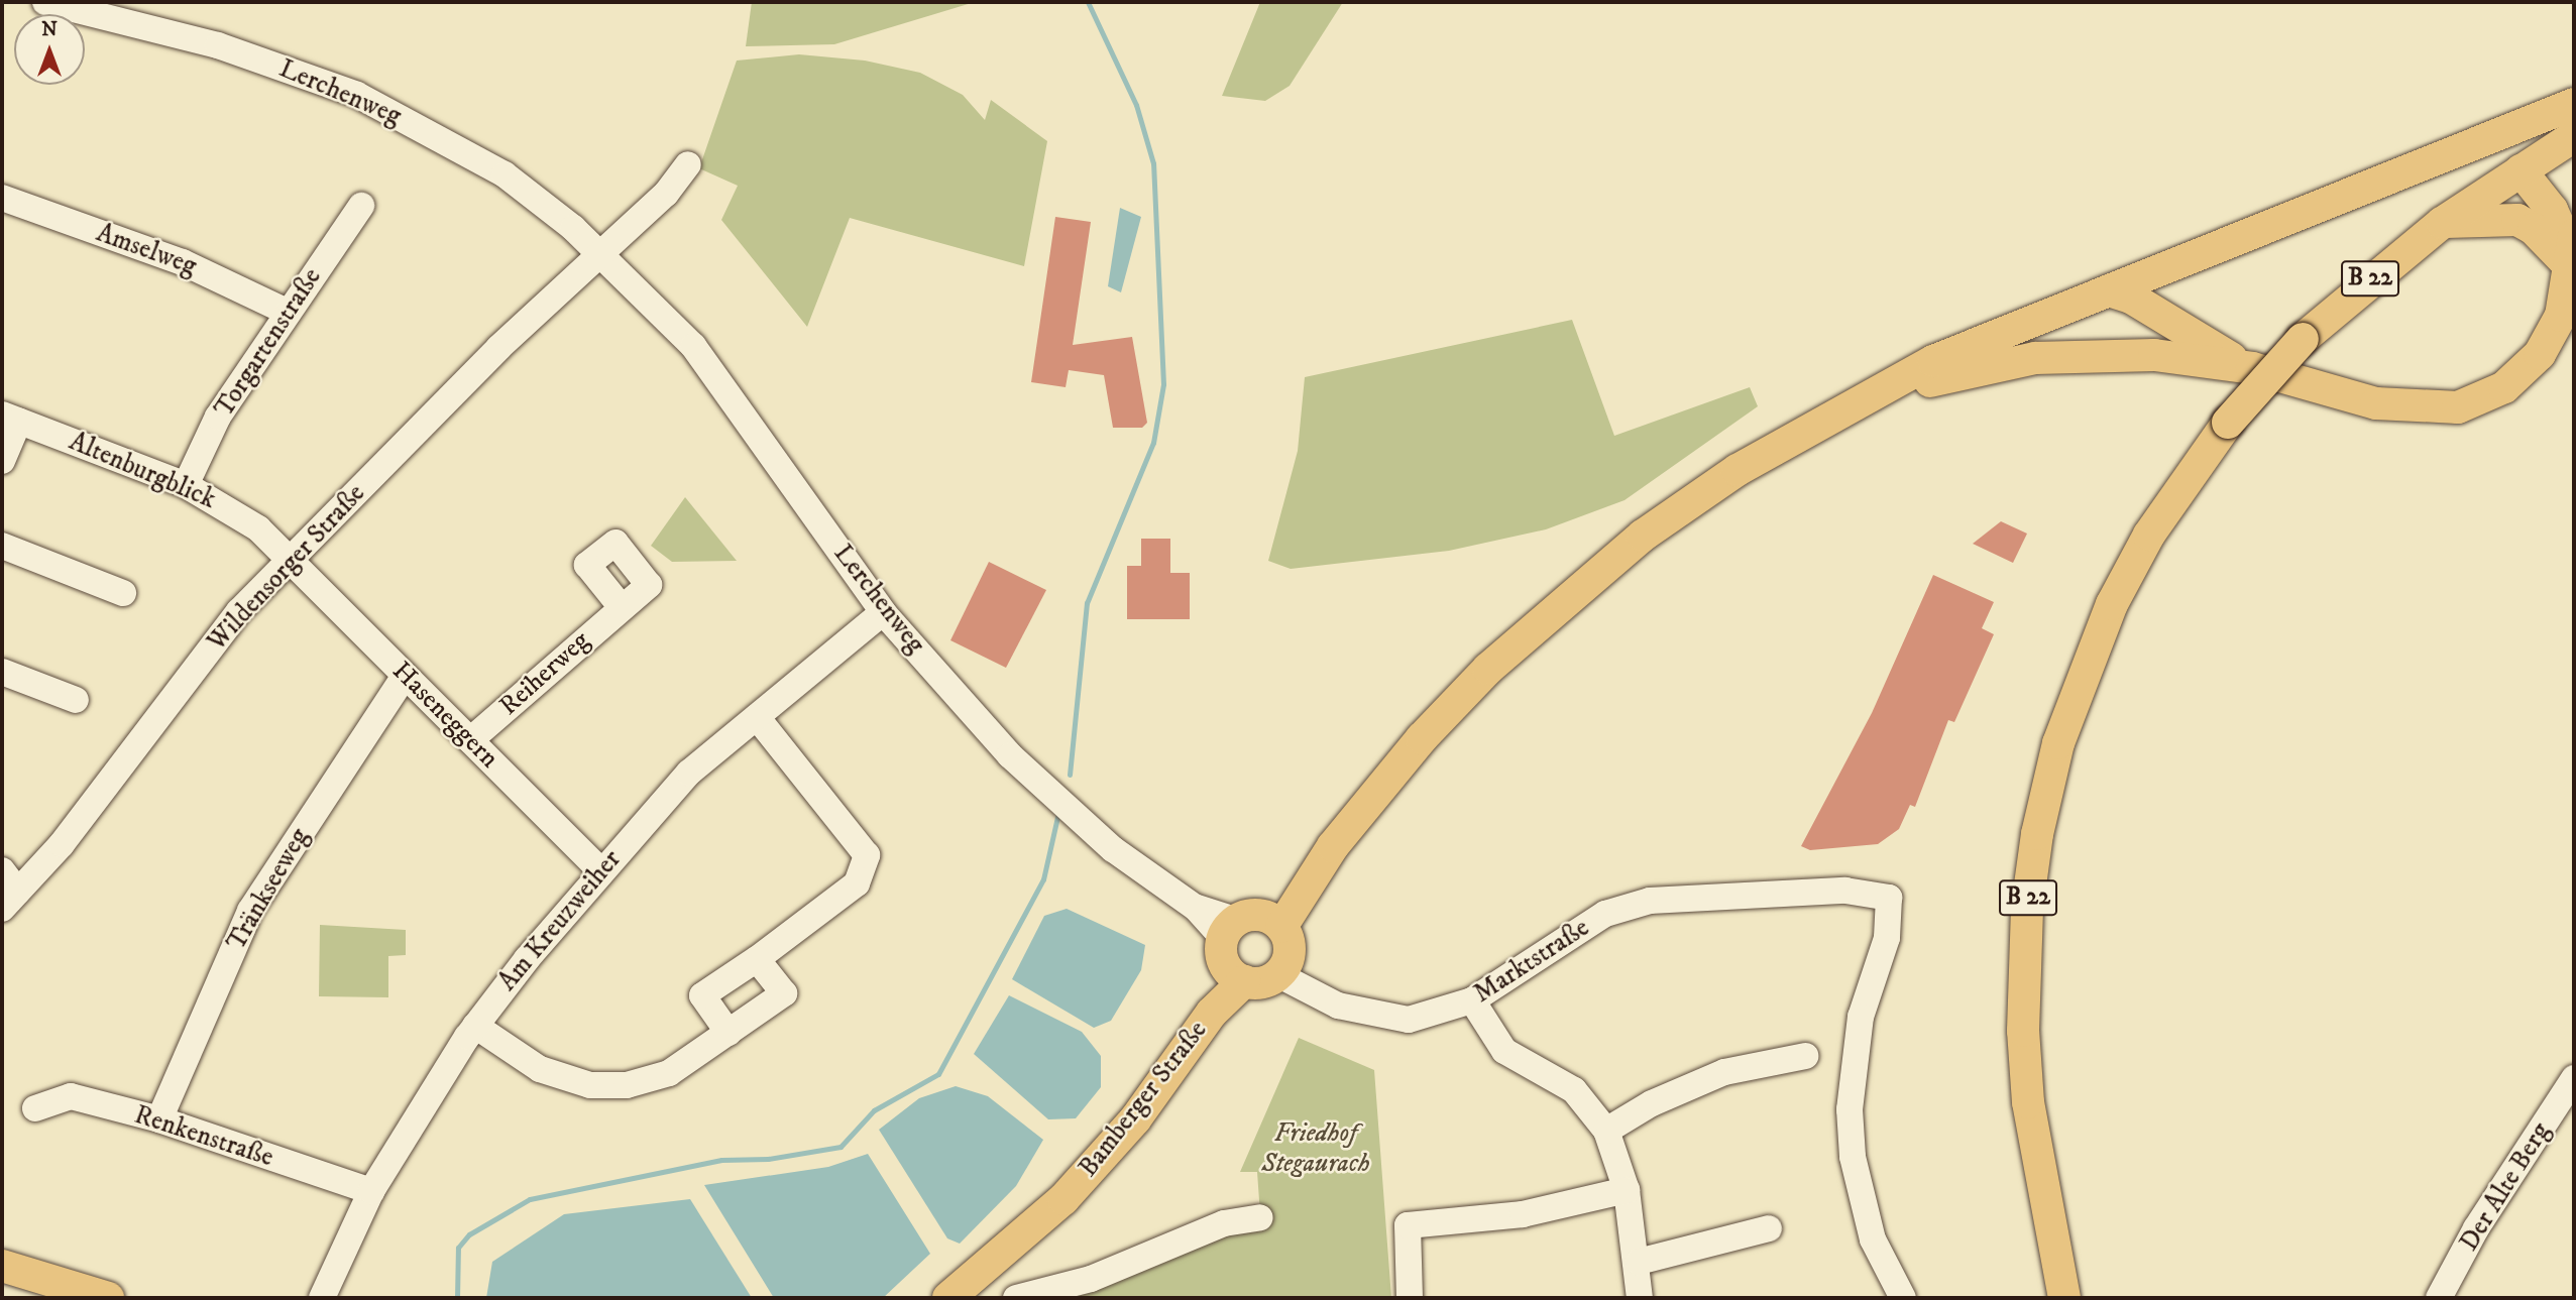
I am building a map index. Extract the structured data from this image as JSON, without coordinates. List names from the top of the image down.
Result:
{
  "streets": {
    "main road": ["B 22", "Bamberger Straße"],
    "street": [
      "Lerchenweg",
      "Amselweg",
      "Torgartenstraße",
      "Altenburgblick",
      "Wildensorger Straße",
      "Reiherweg",
      "Haseneggern",
      "Tränkseeweg",
      "Am Kreuzweiher",
      "Marktstraße",
      "Renkenstraße",
      "Der Alte Berg"
    ]
  },
  "crossings": [
    ["Lerchenweg", "Wildensorger Straße"],
    ["Lerchenweg", "Am Kreuzweiher"],
    ["Lerchenweg", "Bamberger Straße"],
    ["Amselweg", "Torgartenstraße"],
    ["Torgartenstraße", "Altenburgblick"],
    ["Altenburgblick", "Wildensorger Straße"],
    ["Altenburgblick", "Haseneggern"],
    ["Wildensorger Straße", "Haseneggern"],
    ["Reiherweg", "Haseneggern"],
    ["Haseneggern", "Tränkseeweg"],
    ["Haseneggern", "Am Kreuzweiher"],
    ["Tränkseeweg", "Renkenstraße"],
    ["Am Kreuzweiher", "Renkenstraße"]
  ],
  "parks": ["Friedhof Stegaurach"],
  "north": "top"
}
